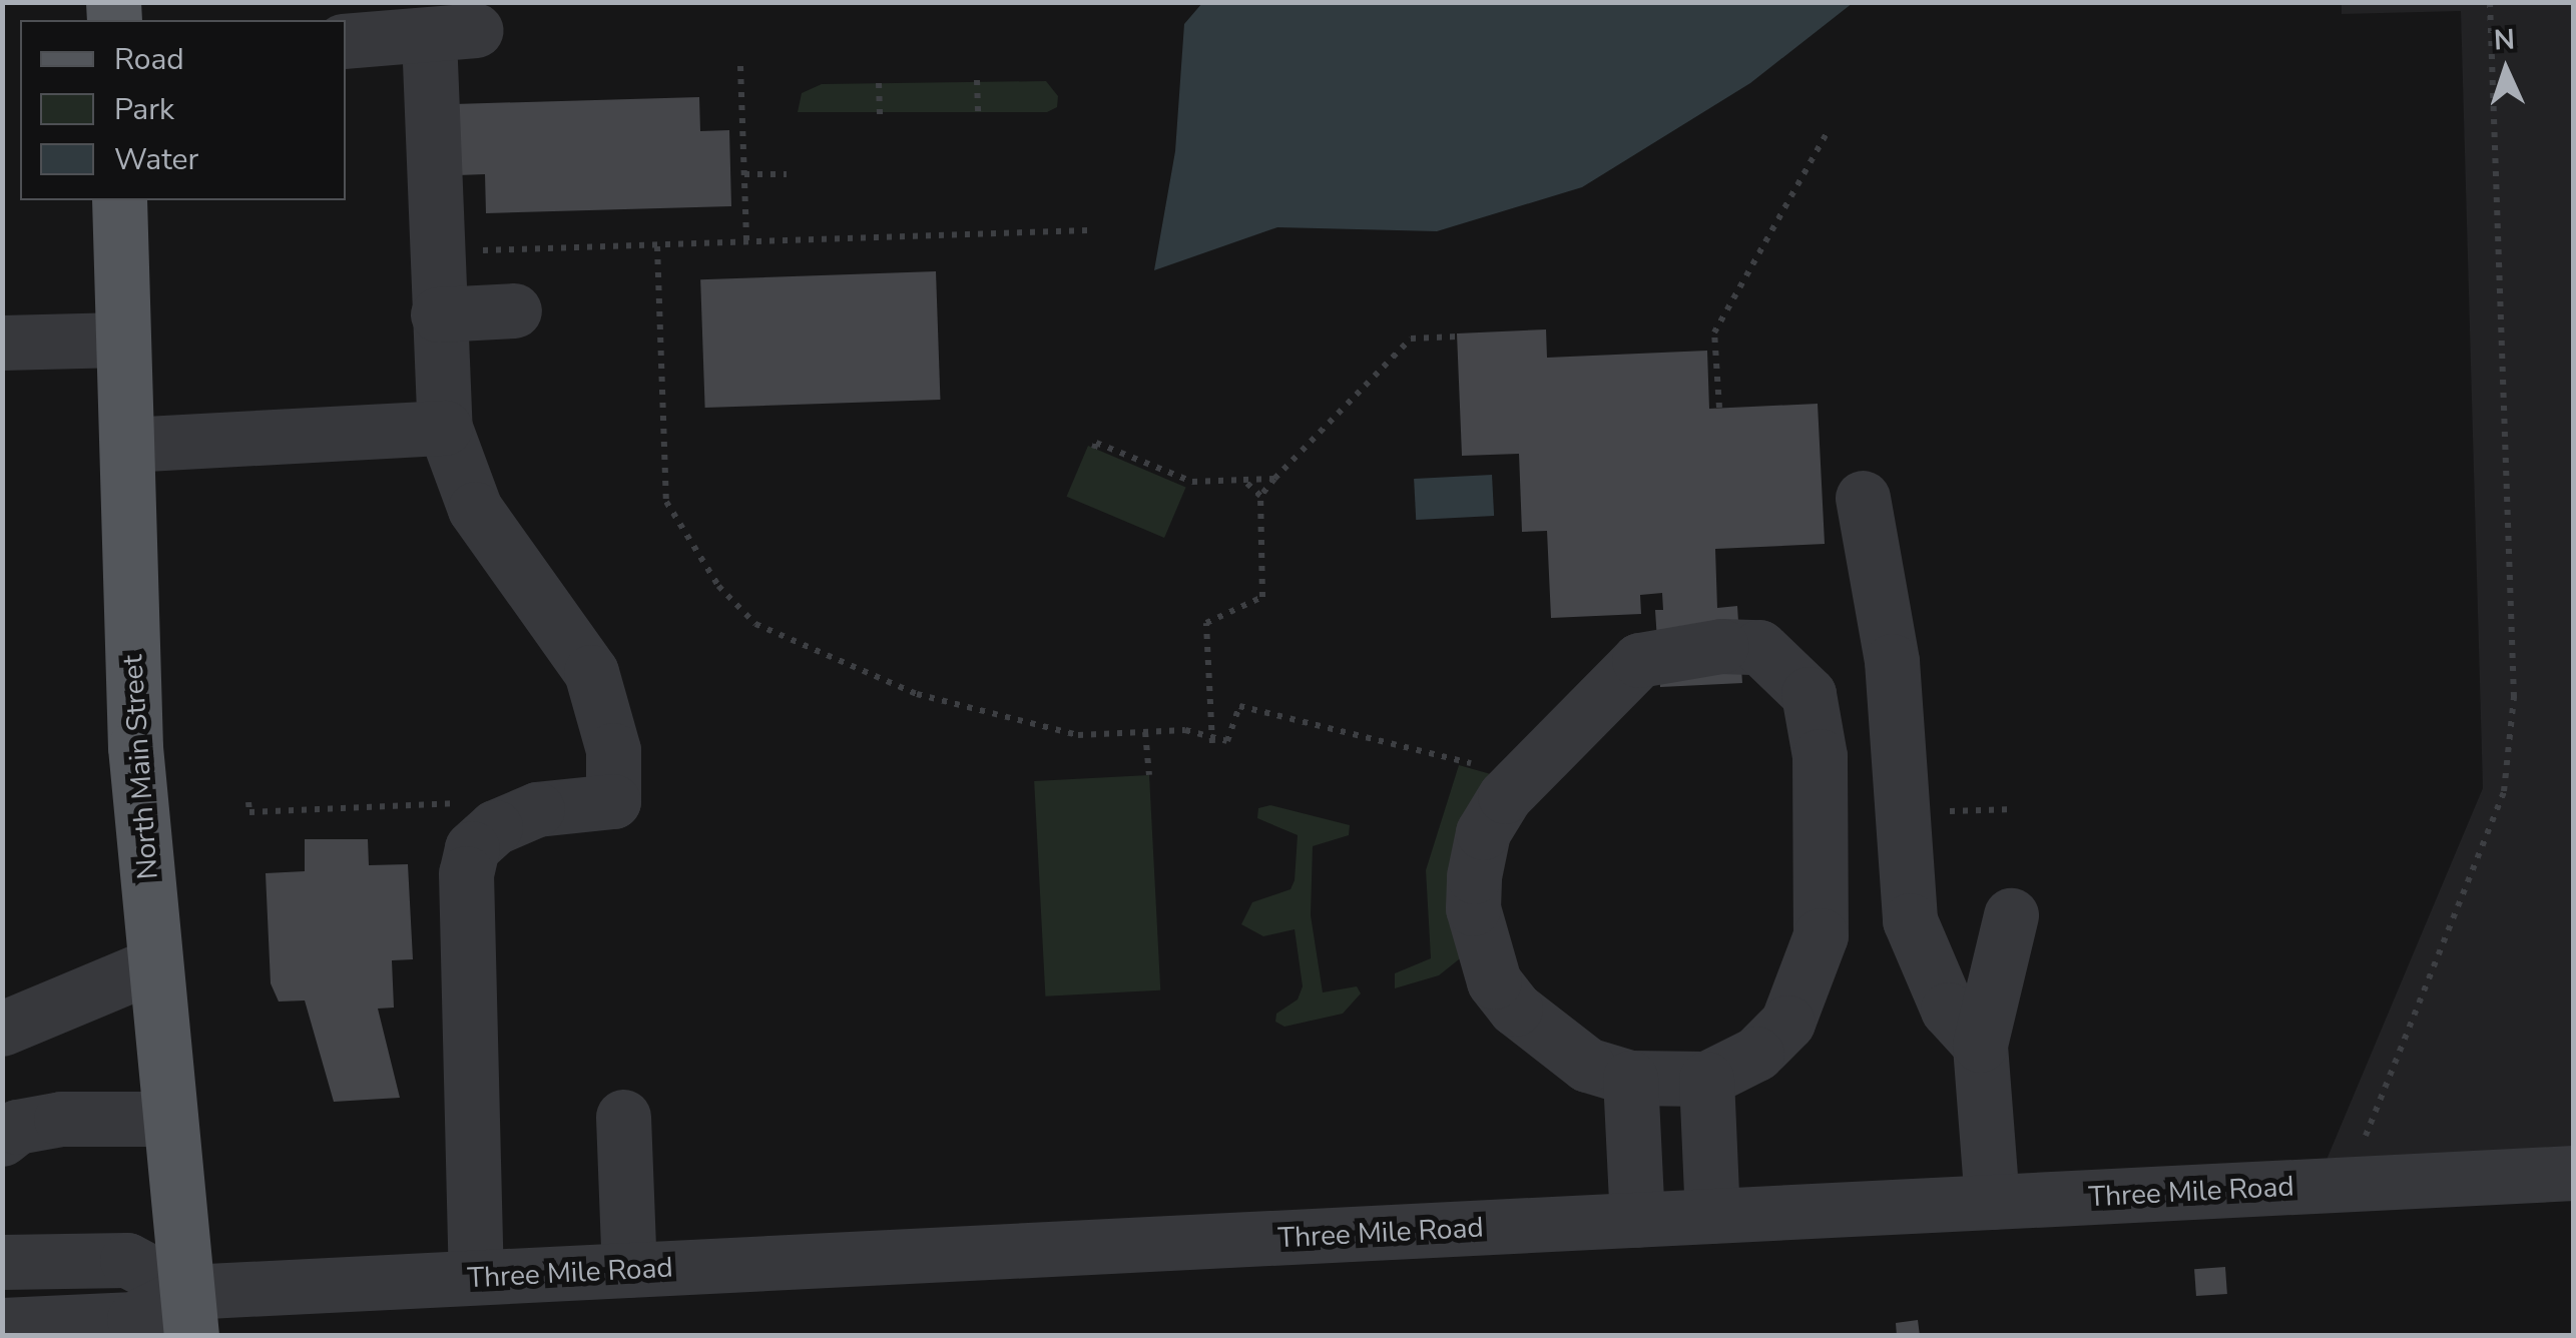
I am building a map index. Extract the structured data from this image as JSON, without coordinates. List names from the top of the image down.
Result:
{
  "streets": {
    "main road": ["North Main Street"],
    "street": ["Three Mile Road"]
  },
  "crossings": [
    ["North Main Street", "Three Mile Road"]
  ],
  "legend": ["Road", "Park", "Water"],
  "north": "top"
}
